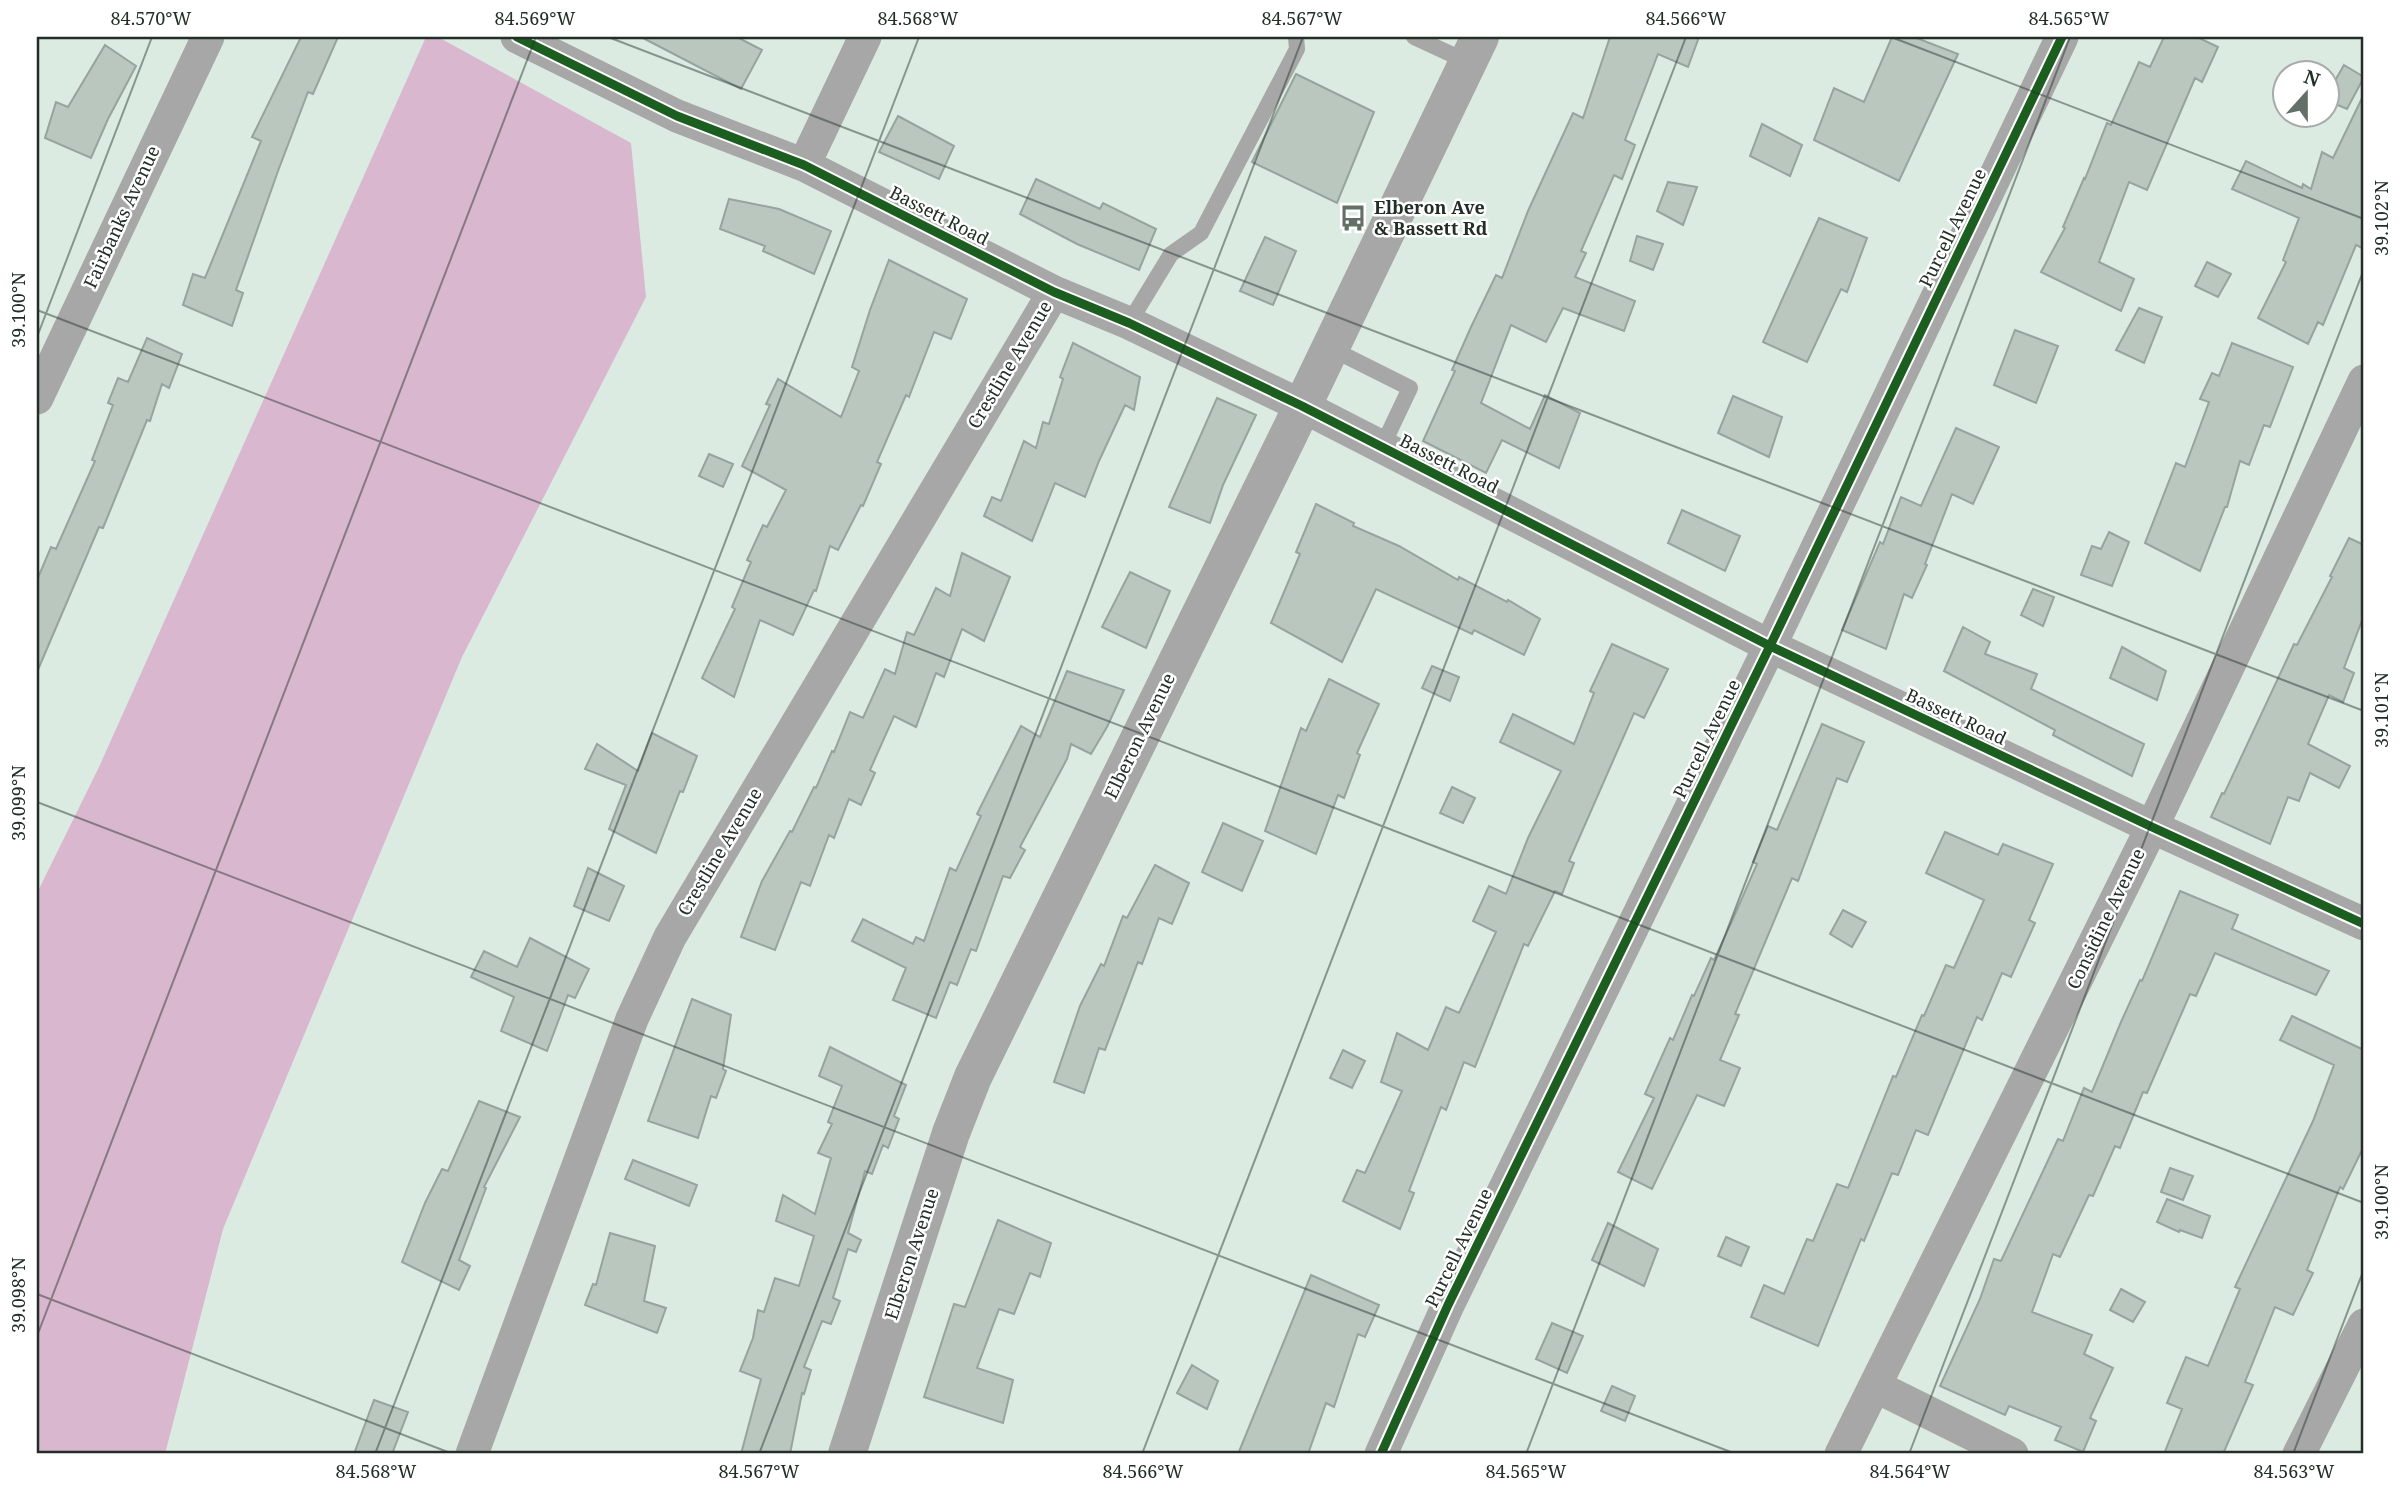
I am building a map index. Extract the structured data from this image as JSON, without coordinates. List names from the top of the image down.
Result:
{
  "streets": {
    "street": [
      "Bassett Road",
      "Fairbanks Avenue",
      "Purcell Avenue",
      "Crestline Avenue",
      "Elberon Avenue",
      "Considine Avenue"
    ]
  },
  "crossings": [
    ["Bassett Road", "Purcell Avenue"],
    ["Bassett Road", "Crestline Avenue"],
    ["Bassett Road", "Elberon Avenue"],
    ["Bassett Road", "Considine Avenue"]
  ],
  "places": {
    "bus stop": ["Elberon Ave & Bassett Rd"]
  },
  "north": "top",
  "coordinates": [
    "84.570°W",
    "84.569°W",
    "84.568°W",
    "84.567°W",
    "84.566°W",
    "84.565°W",
    "39.102°N",
    "39.100°N",
    "39.101°N",
    "39.099°N",
    "39.098°N",
    "84.564°W",
    "84.563°W"
  ]
}
